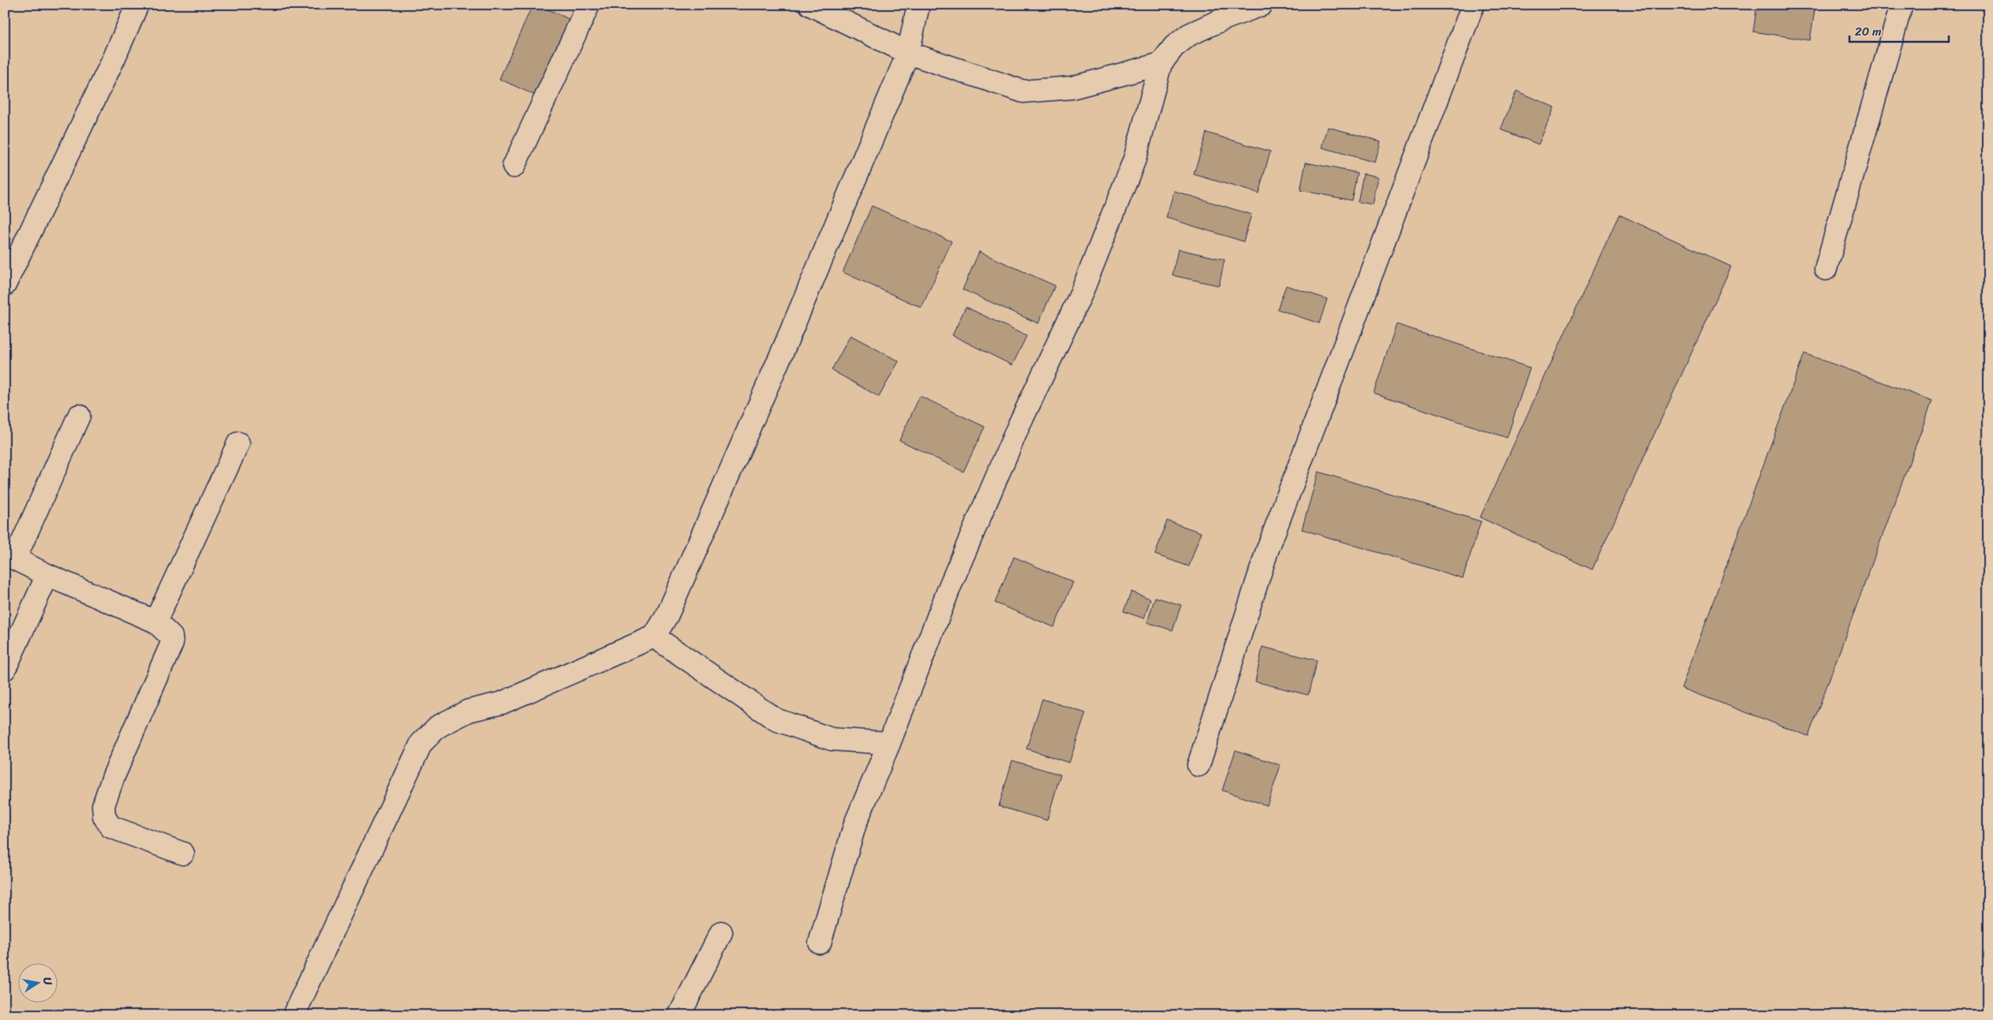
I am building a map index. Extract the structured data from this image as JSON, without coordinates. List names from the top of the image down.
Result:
{
  "scale_bar": "20 m",
  "north": "right"
}
